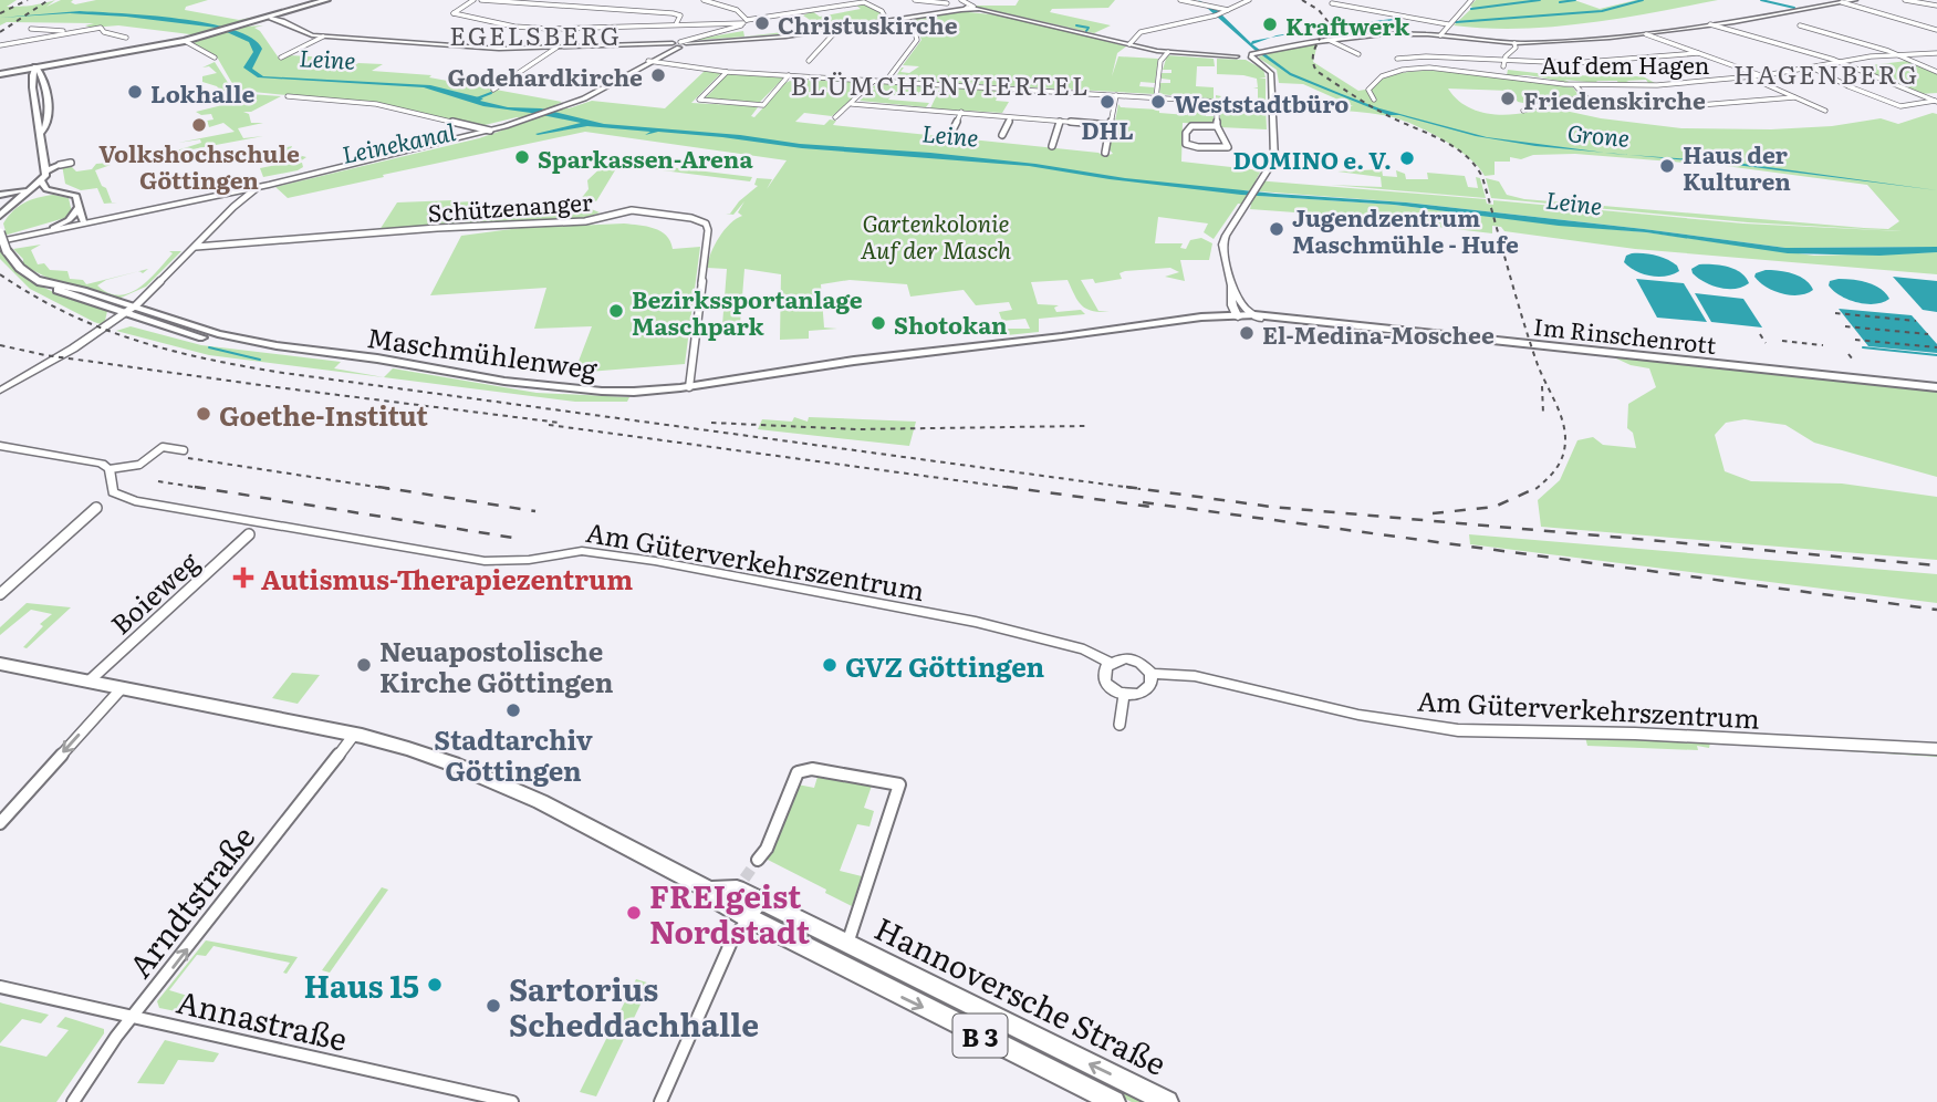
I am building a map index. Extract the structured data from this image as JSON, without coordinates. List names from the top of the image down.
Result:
{
  "streets": {
    "main road": [
      "Im Rinschenrott",
      "Maschmühlenweg",
      "Hannoversche Straße",
      "B 3"
    ],
    "street": [
      "Auf dem Hagen",
      "Schützenanger",
      "Am Güterverkehrszentrum",
      "Boieweg",
      "Arndtstraße",
      "Annastraße"
    ]
  },
  "crossings": [
    ["Schützenanger", "Maschmühlenweg"],
    ["Im Rinschenrott", "Maschmühlenweg"],
    ["Boieweg", "B 3"],
    ["Arndtstraße", "Annastraße"],
    ["Arndtstraße", "B 3"],
    ["Hannoversche Straße", "B 3"]
  ],
  "one_way": ["Arndtstraße"],
  "districts": ["EGELSBERG", "HAGENBERG", "BLÜMCHENVIERTEL"],
  "water": ["Leine", "Grone", "Leinekanal"],
  "parks": ["Gartenkolonie Auf der Masch"],
  "places": {
    "other": [
      "Christuskirche",
      "Kraftwerk",
      "Godehardkirche",
      "Lokhalle",
      "Friedenskirche",
      "DHL",
      "Weststadtbüro",
      "Volkshochschule Göttingen",
      "Sparkassen-Arena",
      "DOMINO e. V.",
      "Haus der Kulturen",
      "Jugendzentrum Maschmühle - Hufe",
      "Bezirkssportanlage Maschpark",
      "Shotokan",
      "El-Medina-Moschee",
      "Goethe-Institut",
      "Neuapostolische Kirche Göttingen",
      "GVZ Göttingen",
      "Stadtarchiv Göttingen",
      "FREIgeist Nordstadt",
      "Haus 15",
      "Sartorius Scheddachhalle"
    ],
    "health": ["Autismus-Therapiezentrum"]
  }
}
